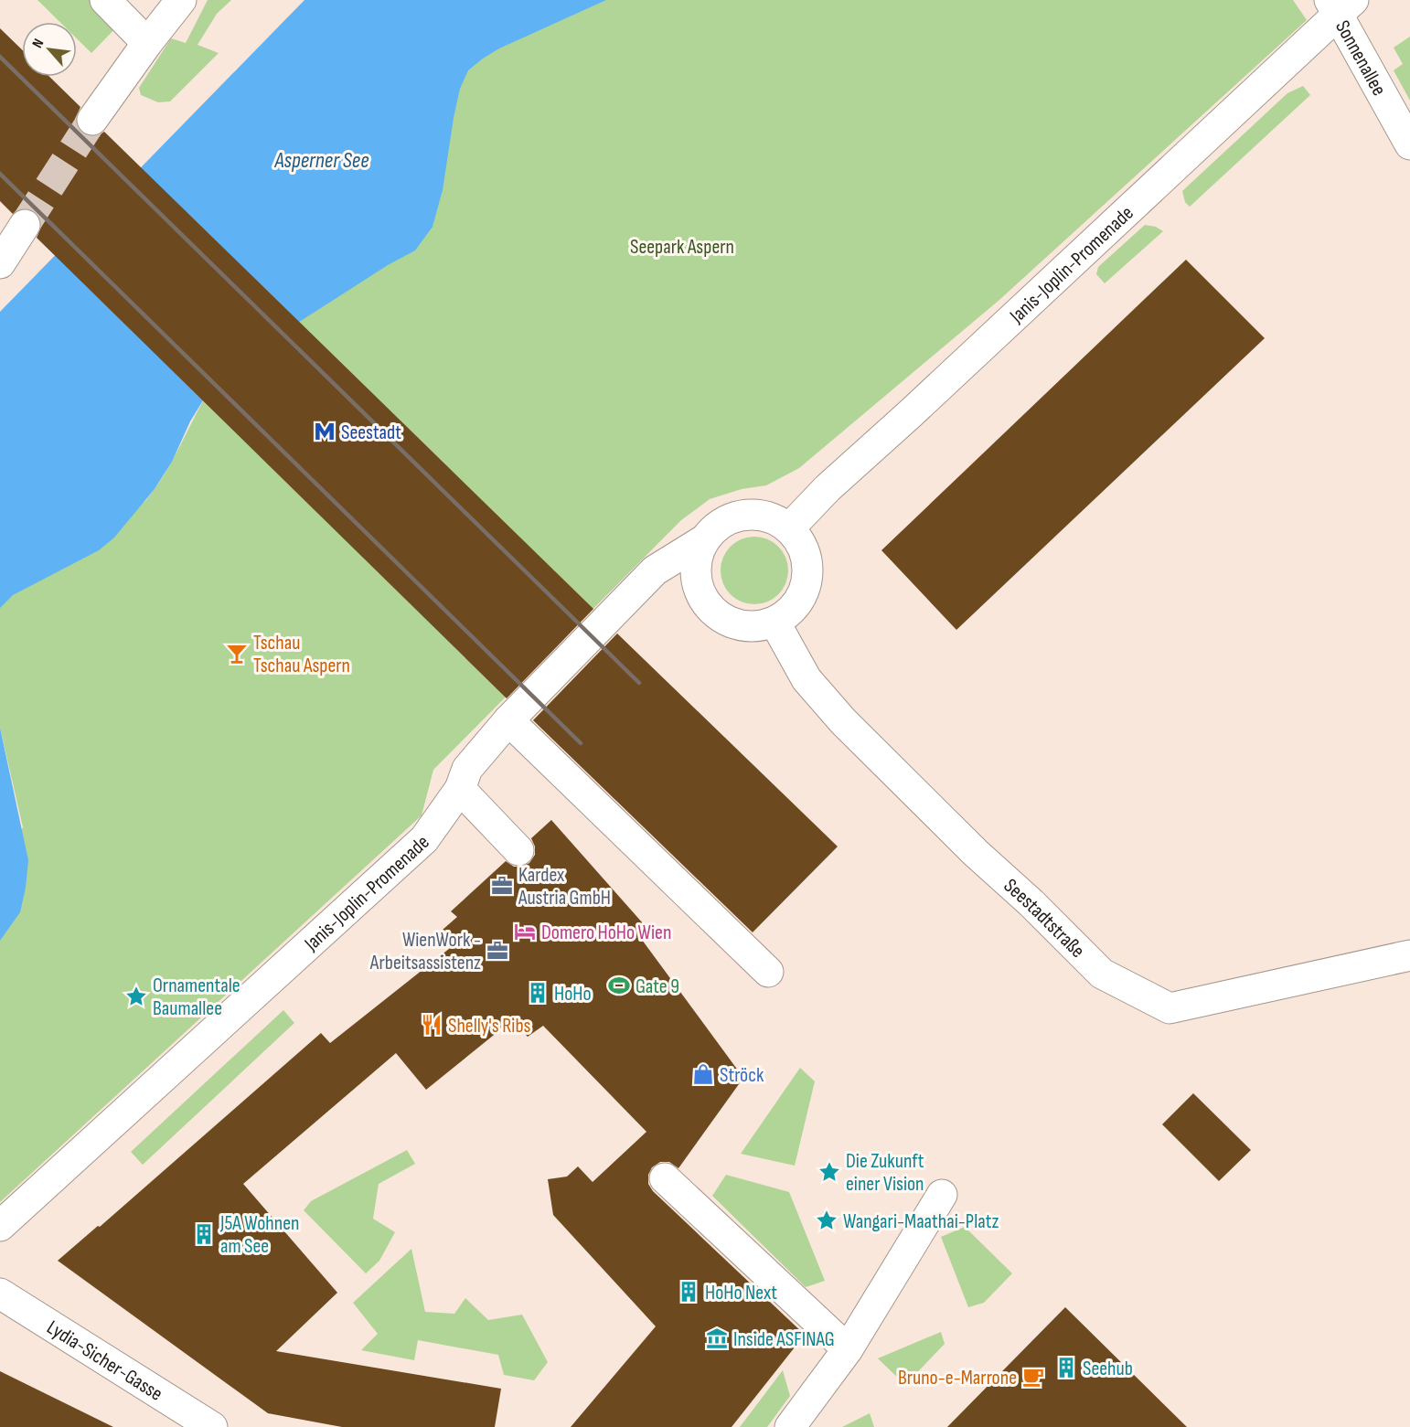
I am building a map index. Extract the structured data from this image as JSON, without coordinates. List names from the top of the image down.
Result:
{
  "streets": {
    "street": [
      "Sonnenallee",
      "Janis-Joplin-Promenade",
      "Seestadtstraße",
      "Lydia-Sicher-Gasse"
    ]
  },
  "crossings": [
    ["Sonnenallee", "Janis-Joplin-Promenade"],
    ["Janis-Joplin-Promenade", "Seestadtstraße"]
  ],
  "water": ["Asperner See"],
  "parks": ["Seepark Aspern"],
  "places": {
    "metro station": ["Seestadt"],
    "bar": ["Tschau Tschau Aspern"],
    "office": ["Kardex Austria GmbH", "WienWork - Arbeitsassistenz"],
    "hotel": ["Domero HoHo Wien"],
    "sports": ["Gate 9"],
    "building": [
      "HoHo",
      "J5A Wohnen am See",
      "HoHo Next",
      "Seehub"
    ],
    "place": ["Ornamentale Baumallee", "Die Zukunft einer Vision", "Wangari-Maathai-Platz"],
    "restaurant": ["Shelly's Ribs"],
    "shop": ["Ströck"],
    "museum": ["Inside ASFINAG"],
    "cafe": ["Bruno-e-Marrone"]
  },
  "north": "top left"
}
